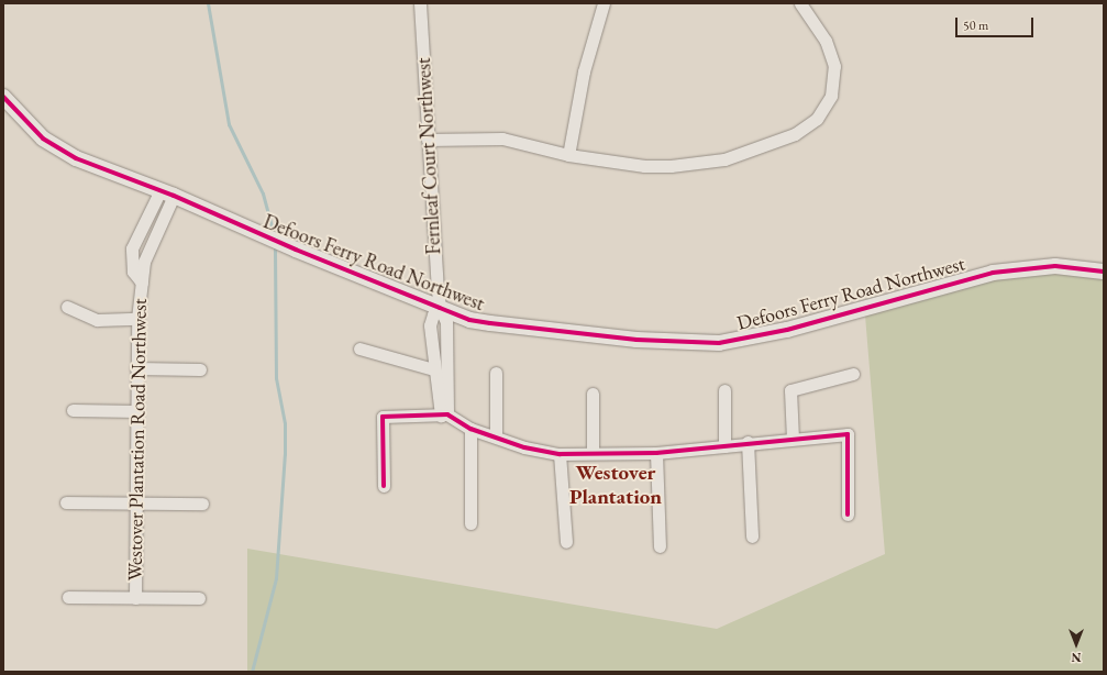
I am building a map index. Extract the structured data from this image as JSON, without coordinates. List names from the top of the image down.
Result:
{
  "streets": {
    "street": ["Fernleaf Court Northwest", "Defoors Ferry Road Northwest", "Westover Plantation Road Northwest"]
  },
  "crossings": [
    ["Fernleaf Court Northwest", "Defoors Ferry Road Northwest"],
    ["Defoors Ferry Road Northwest", "Westover Plantation Road Northwest"]
  ],
  "districts": ["Westover Plantation"],
  "scale_bar": "50 m",
  "north": "bottom"
}
